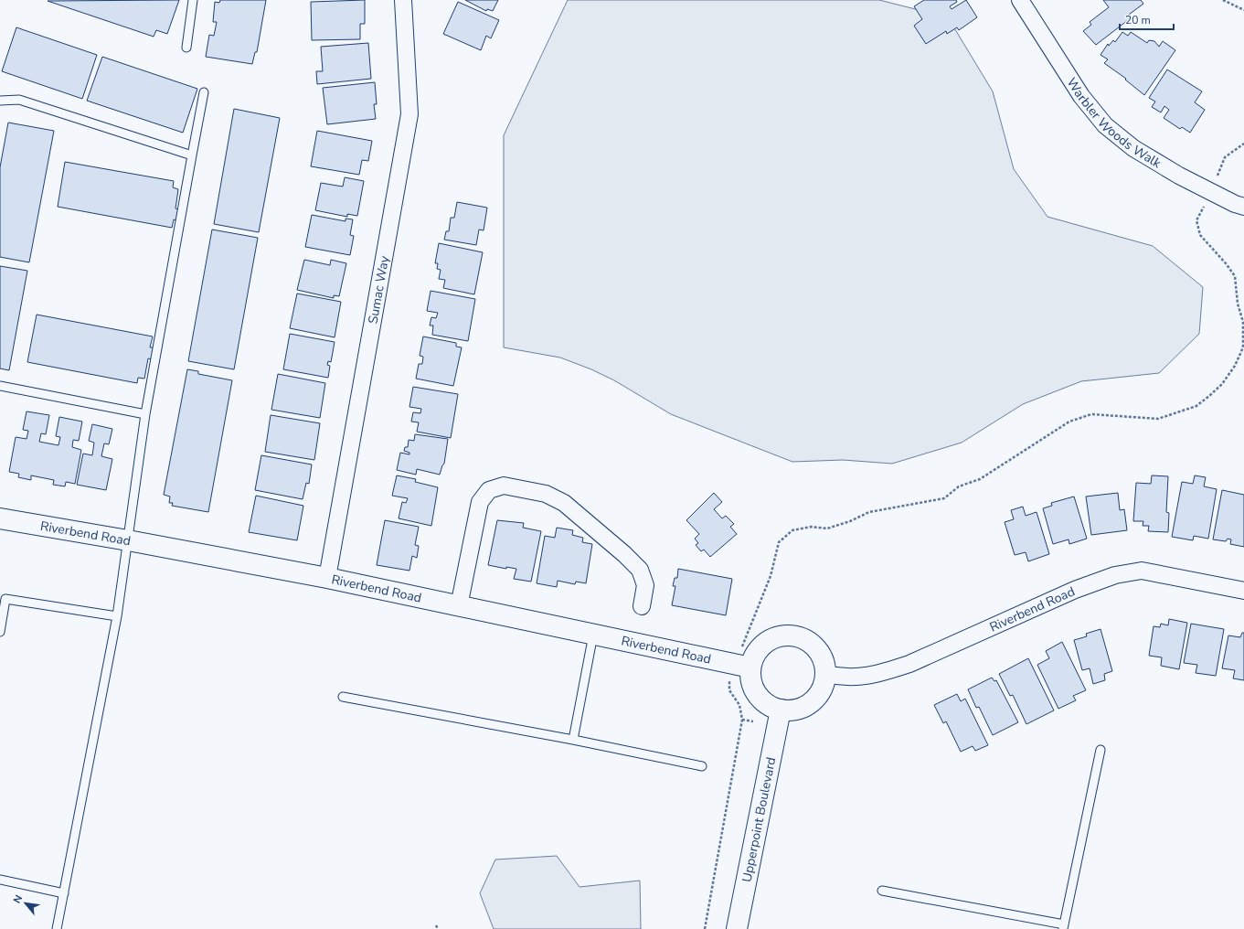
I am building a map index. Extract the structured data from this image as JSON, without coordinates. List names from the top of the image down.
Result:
{
  "streets": {
    "street": [
      "Warbler Woods Walk",
      "Sumac Way",
      "Riverbend Road",
      "Upperpoint Boulevard"
    ]
  },
  "crossings": [
    ["Sumac Way", "Riverbend Road"],
    ["Riverbend Road", "Upperpoint Boulevard"]
  ],
  "scale_bar": "20 m",
  "north": "top left"
}
